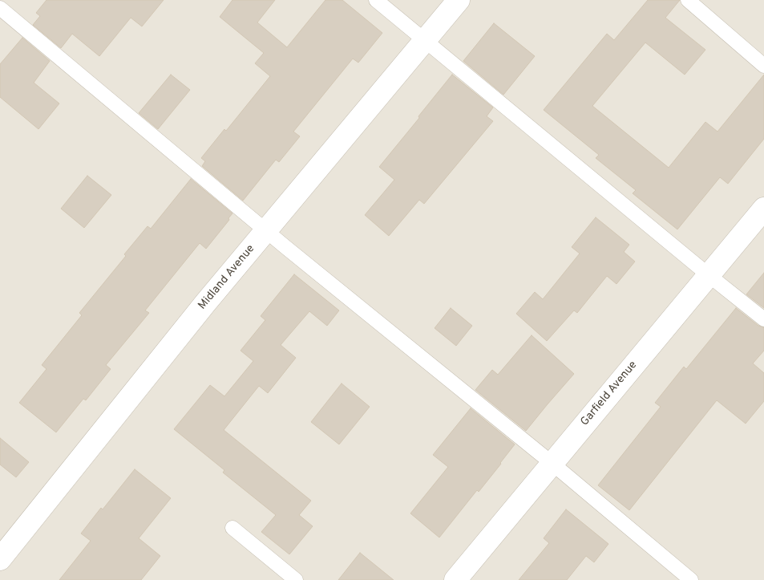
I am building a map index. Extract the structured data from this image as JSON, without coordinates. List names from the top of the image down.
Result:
{
  "streets": {
    "street": ["Midland Avenue", "Garfield Avenue"]
  }
}
